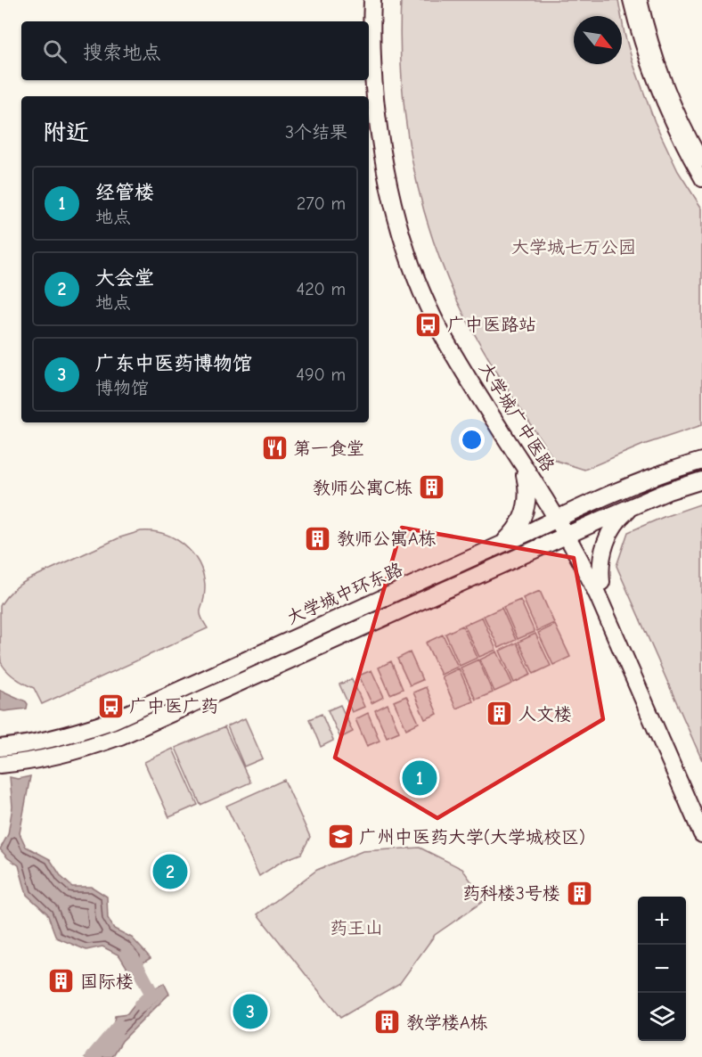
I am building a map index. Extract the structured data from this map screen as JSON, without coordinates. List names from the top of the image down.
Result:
{
  "streets": {
    "main road": ["大学城广中医路", "大学城中环东路"]
  },
  "crossings": [
    ["大学城广中医路", "大学城中环东路"]
  ],
  "parks": ["大学城七万公园", "药王山"],
  "places": {
    "bus stop": ["广中医路站", "广中医广药"],
    "restaurant": ["第一食堂"],
    "building": [
      "教师公寓C栋",
      "教师公寓A栋",
      "人文楼",
      "药科楼3号楼",
      "国际楼",
      "教学楼A栋"
    ],
    "school or university": ["广州中医药大学(大学城校区)"]
  },
  "north": "bottom right",
  "page": {
    "search": "搜索地点",
    "heading": ["附近", "3个结果"],
    "list": [
      {
        "mark": "1",
        "name": "经管楼",
        "note": "地点",
        "value": "270 m"
      },
      {
        "mark": "2",
        "name": "大会堂",
        "note": "地点",
        "value": "420 m"
      },
      {
        "mark": "3",
        "name": "广东中医药博物馆",
        "note": "博物馆",
        "value": "490 m"
      }
    ],
    "pins": ["1", "2", "3"],
    "map_buttons": ["+", "−"]
  }
}
